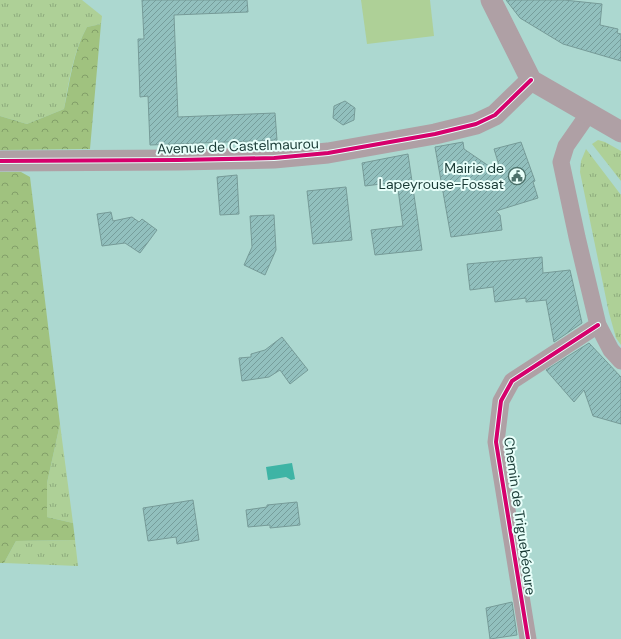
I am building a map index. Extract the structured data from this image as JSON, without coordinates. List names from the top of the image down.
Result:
{
  "streets": {
    "street": ["Avenue de Castelmaurou", "Chemin de Triguebéoure"]
  },
  "places": {
    "public building": ["Mairie de Lapeyrouse-Fossat"]
  }
}
